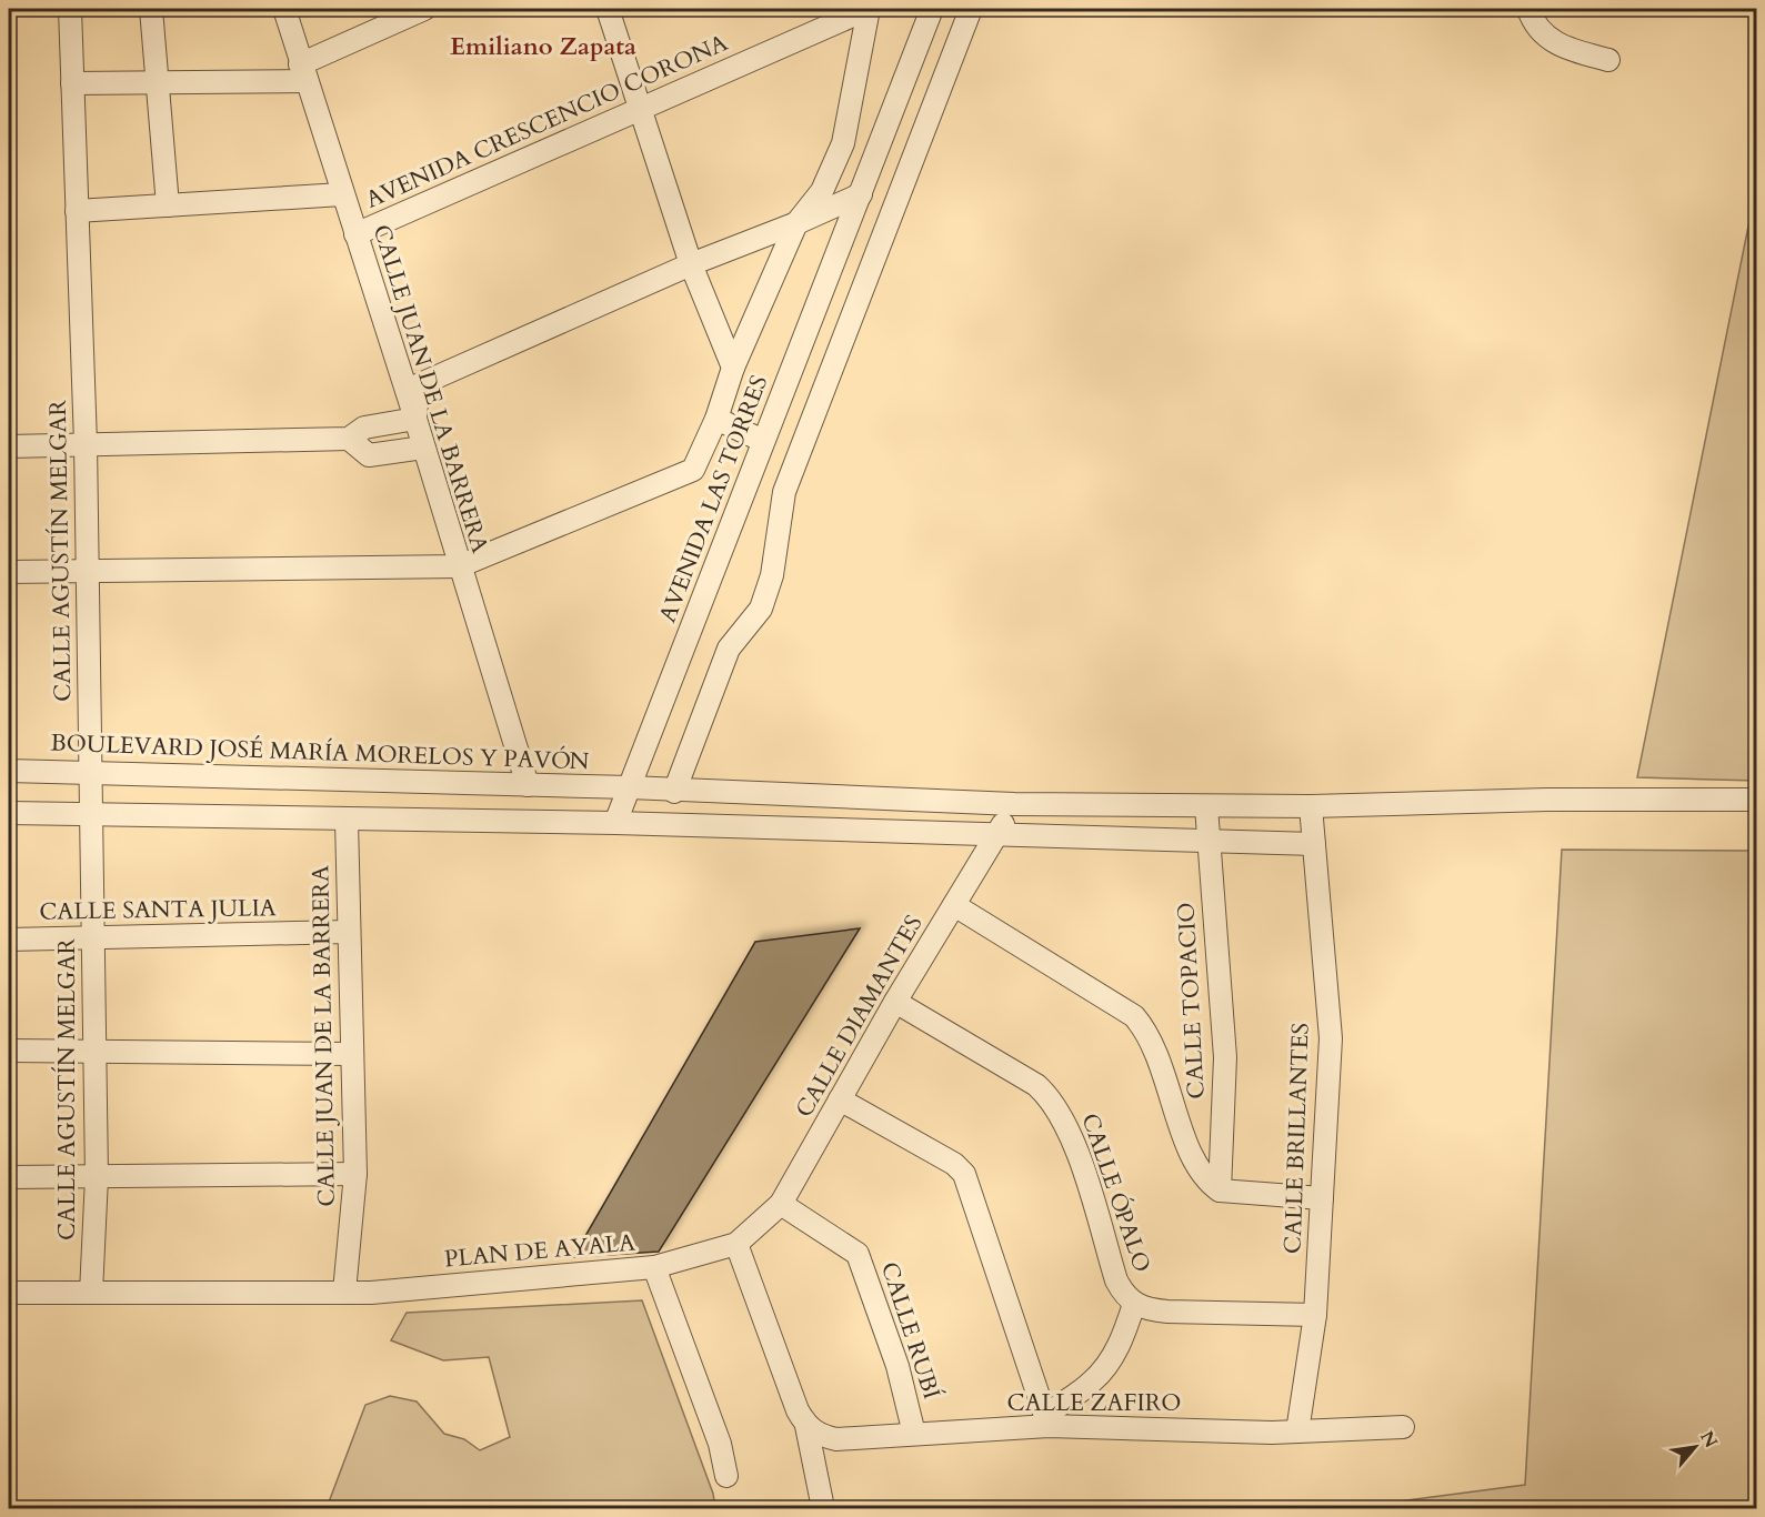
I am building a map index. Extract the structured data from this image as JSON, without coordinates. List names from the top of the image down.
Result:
{
  "streets": {
    "street": [
      "AVENIDA CRESCENCIO CORONA",
      "CALLE JUAN DE LA BARRERA",
      "AVENIDA LAS TORRES",
      "CALLE AGUSTÍN MELGAR",
      "BOULEVARD JOSÉ MARÍA MORELOS Y PAVÓN",
      "CALLE SANTA JULIA",
      "CALLE TOPACIO",
      "CALLE DIAMANTES",
      "CALLE BRILLANTES",
      "CALLE ÓPALO",
      "PLAN DE AYALA",
      "CALLE RUBÍ",
      "CALLE ZAFIRO"
    ]
  },
  "crossings": [
    ["AVENIDA CRESCENCIO CORONA", "CALLE JUAN DE LA BARRERA"],
    ["AVENIDA CRESCENCIO CORONA", "AVENIDA LAS TORRES"],
    ["CALLE JUAN DE LA BARRERA", "AVENIDA LAS TORRES"],
    ["CALLE JUAN DE LA BARRERA", "BOULEVARD JOSÉ MARÍA MORELOS Y PAVÓN"],
    ["CALLE JUAN DE LA BARRERA", "CALLE SANTA JULIA"],
    ["CALLE JUAN DE LA BARRERA", "PLAN DE AYALA"],
    ["AVENIDA LAS TORRES", "BOULEVARD JOSÉ MARÍA MORELOS Y PAVÓN"],
    ["CALLE AGUSTÍN MELGAR", "BOULEVARD JOSÉ MARÍA MORELOS Y PAVÓN"],
    ["CALLE AGUSTÍN MELGAR", "CALLE SANTA JULIA"],
    ["CALLE AGUSTÍN MELGAR", "PLAN DE AYALA"],
    ["BOULEVARD JOSÉ MARÍA MORELOS Y PAVÓN", "CALLE TOPACIO"],
    ["BOULEVARD JOSÉ MARÍA MORELOS Y PAVÓN", "CALLE DIAMANTES"],
    ["BOULEVARD JOSÉ MARÍA MORELOS Y PAVÓN", "CALLE BRILLANTES"],
    ["CALLE TOPACIO", "CALLE DIAMANTES"],
    ["CALLE DIAMANTES", "CALLE ÓPALO"],
    ["CALLE DIAMANTES", "PLAN DE AYALA"],
    ["CALLE DIAMANTES", "CALLE RUBÍ"],
    ["CALLE BRILLANTES", "CALLE ÓPALO"],
    ["CALLE BRILLANTES", "CALLE ZAFIRO"],
    ["CALLE RUBÍ", "CALLE ZAFIRO"]
  ],
  "districts": ["Emiliano Zapata"],
  "north": "top right"
}
